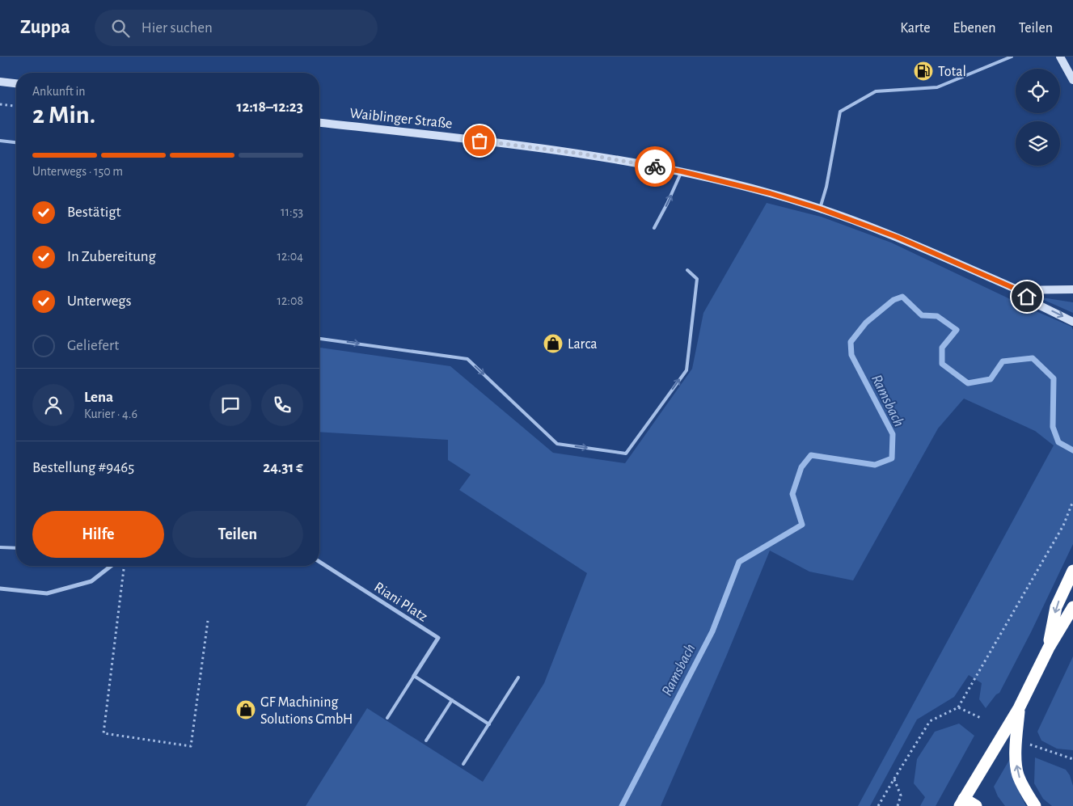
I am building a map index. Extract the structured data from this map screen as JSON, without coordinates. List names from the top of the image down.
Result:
{
  "streets": {
    "main road": ["Waiblinger Straße"],
    "street": ["Riani Platz"]
  },
  "water": ["Ramsbach"],
  "places": {
    "fuel station": ["Total"],
    "shop": ["Larca", "GF Machining Solutions GmbH"]
  },
  "page": {
    "header": "Zuppa",
    "search": "Hier suchen",
    "nav": ["Karte", "Ebenen", "Teilen"],
    "heading": ["2 Min.", "Ankunft in", "12:18–12:23"],
    "panel": [
      "Lena",
      "Kurier · 4.6",
      "Bestellung #9465",
      "24.31 €"
    ],
    "bar": "Unterwegs · 150 m",
    "list": [
      ["Bestätigt", "11:53"],
      ["In Zubereitung", "12:04"],
      ["Unterwegs", "12:08"],
      "Geliefert"
    ],
    "buttons": ["Hilfe", "Teilen"]
  }
}
